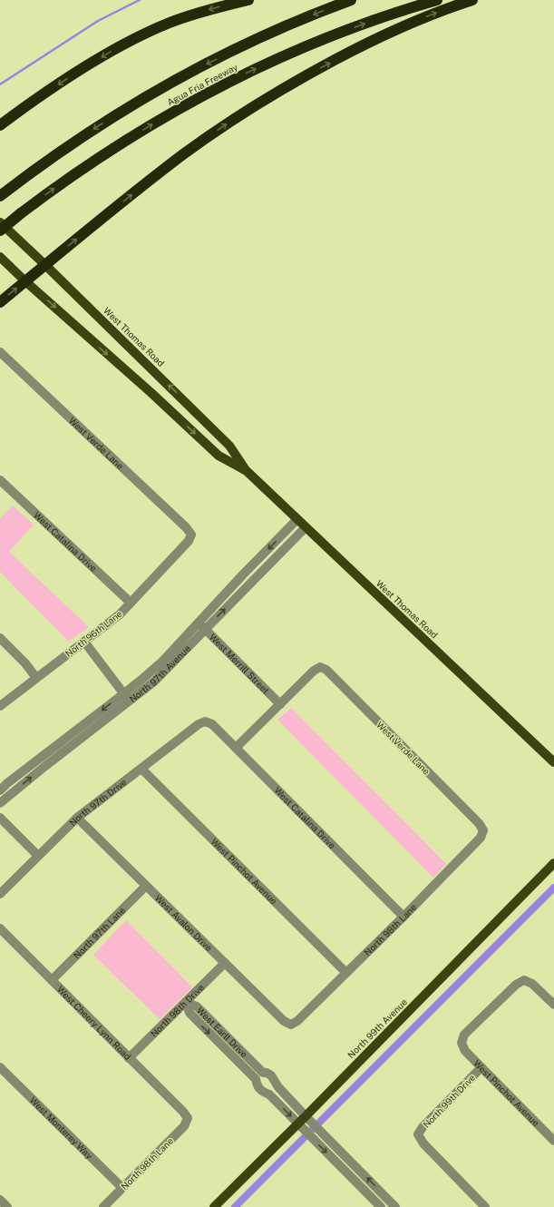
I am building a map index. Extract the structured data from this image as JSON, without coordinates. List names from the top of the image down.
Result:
{
  "streets": {
    "highway": ["Agua Fria Freeway"],
    "main road": ["West Thomas Road", "North 99th Avenue"],
    "street": [
      "West Verde Lane",
      "West Catalina Drive",
      "North 96th Lane",
      "West Merrill Street",
      "North 97th Avenue",
      "North 97th Drive",
      "West Pinchot Avenue",
      "West Avalon Drive",
      "North 98th Lane",
      "North 97th Lane",
      "North 98th Drive",
      "West Cheery Lynn Road",
      "West Earll Drive",
      "North 99th Drive",
      "West Monterey Way"
    ]
  },
  "crossings": [
    ["West Thomas Road", "North 97th Avenue"],
    ["West Verde Lane", "North 96th Lane"],
    ["West Verde Lane", "West Merrill Street"],
    ["West Verde Lane", "North 98th Lane"],
    ["West Catalina Drive", "North 96th Lane"],
    ["West Catalina Drive", "North 97th Drive"],
    ["West Catalina Drive", "North 98th Lane"],
    ["West Merrill Street", "North 97th Avenue"],
    ["North 97th Drive", "West Pinchot Avenue"],
    ["North 97th Drive", "West Avalon Drive"],
    ["West Pinchot Avenue", "North 98th Lane"],
    ["West Pinchot Avenue", "North 99th Drive"],
    ["West Avalon Drive", "North 98th Lane"],
    ["West Avalon Drive", "North 97th Lane"],
    ["West Avalon Drive", "North 98th Drive"],
    ["North 98th Lane", "West Cheery Lynn Road"],
    ["North 98th Lane", "West Monterey Way"],
    ["North 97th Lane", "West Cheery Lynn Road"],
    ["North 98th Drive", "West Cheery Lynn Road"],
    ["North 98th Drive", "West Earll Drive"],
    ["North 99th Avenue", "West Earll Drive"]
  ]
}
